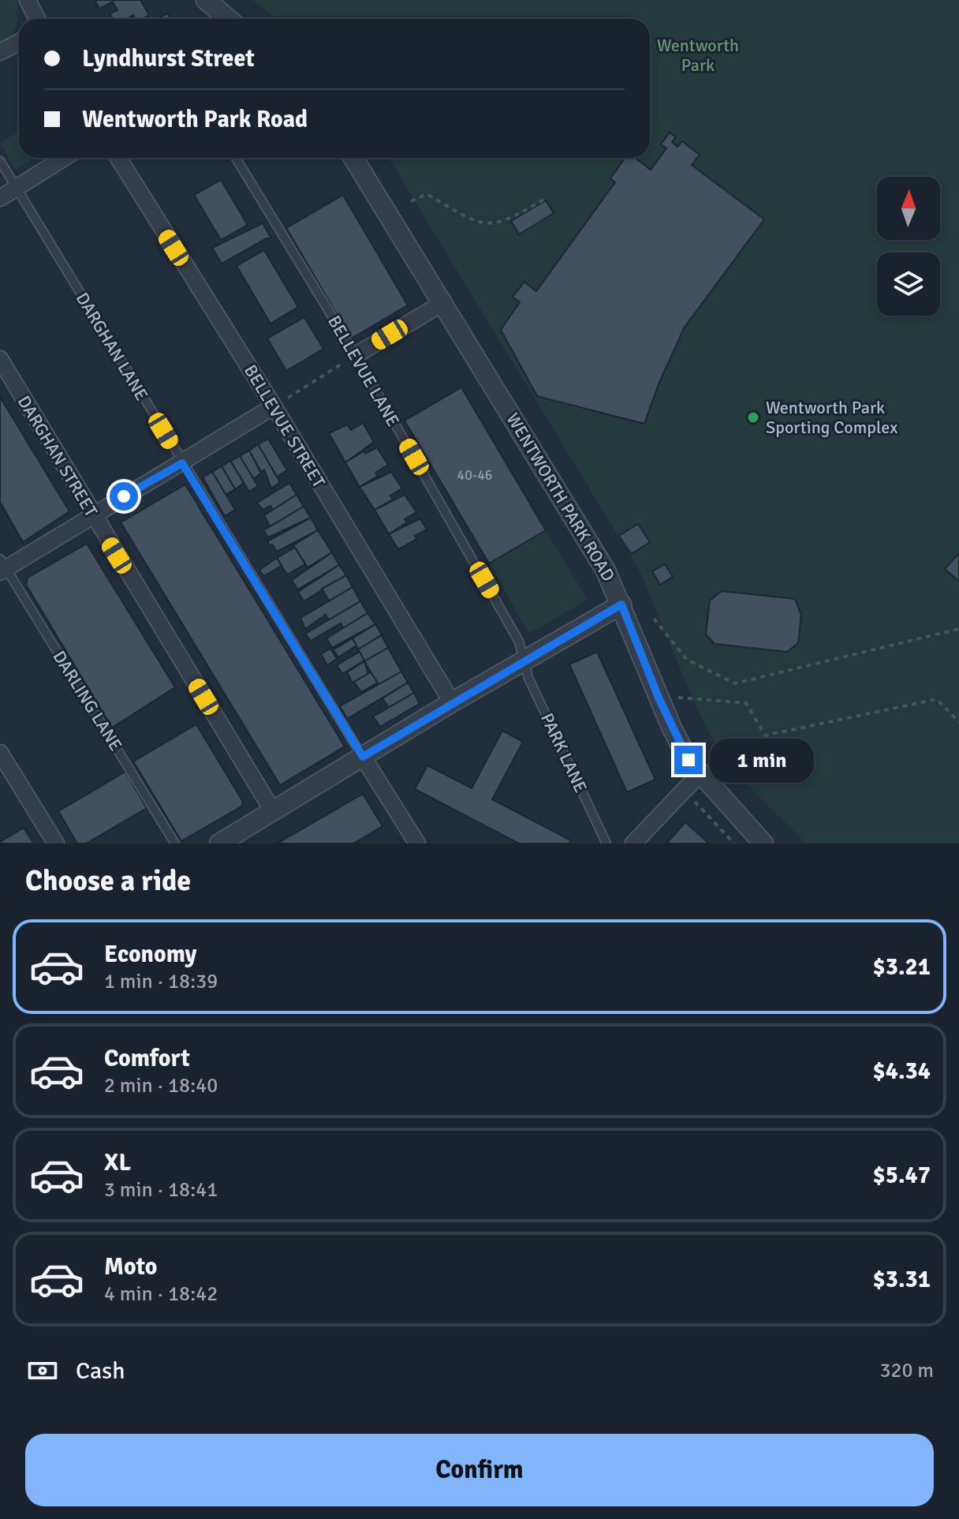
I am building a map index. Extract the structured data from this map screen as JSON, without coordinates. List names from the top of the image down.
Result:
{
  "streets": {
    "street": ["BELLEVUE STREET", "DARGHAN STREET", "WENTWORTH PARK ROAD"],
    "lane": [
      "DARGHAN LANE",
      "BELLEVUE LANE",
      "DARLING LANE",
      "PARK LANE"
    ]
  },
  "crossings": [
    ["BELLEVUE LANE", "PARK LANE"]
  ],
  "parks": ["Wentworth Park"],
  "places": ["Wentworth Park Sporting Complex"],
  "house_numbers": ["40-46"],
  "north": "top",
  "page": {
    "banner": ["Lyndhurst Street", "Wentworth Park Road"],
    "bubble": "1 min",
    "heading": "Choose a ride",
    "list": [
      {
        "name": "Economy",
        "note": "1 min · 18:39",
        "value": "$3.21"
      },
      {
        "name": "Comfort",
        "note": "2 min · 18:40",
        "value": "$4.34"
      },
      {
        "name": "XL",
        "note": "3 min · 18:41",
        "value": "$5.47"
      },
      {
        "name": "Moto",
        "note": "4 min · 18:42",
        "value": "$3.31"
      }
    ],
    "pay": ["Cash", "320 m"],
    "buttons": "Confirm"
  }
}
